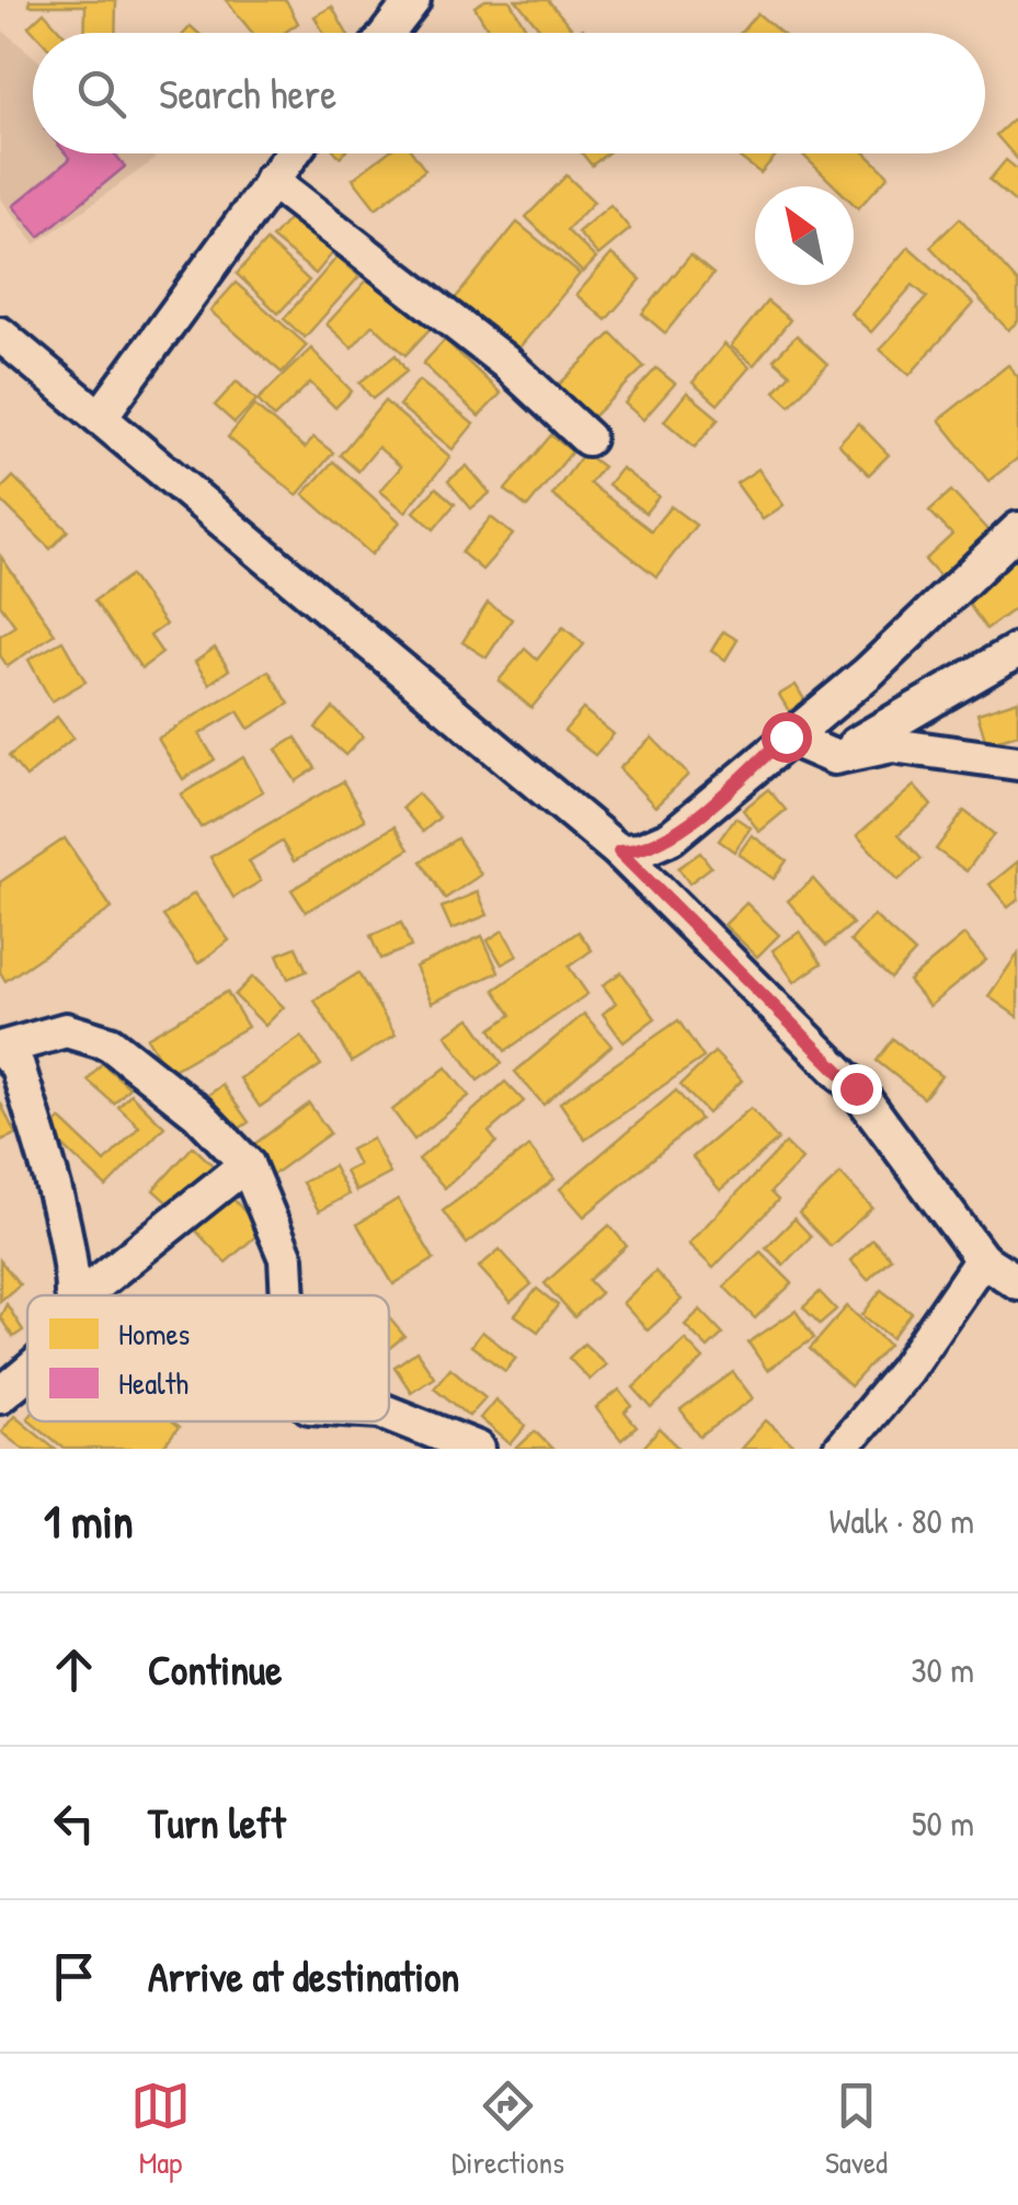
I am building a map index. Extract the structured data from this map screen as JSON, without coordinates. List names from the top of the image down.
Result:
{
  "legend": ["Homes", "Health"],
  "north": "top left",
  "page": {
    "search": "Search here",
    "heading": ["1 min", "Walk · 80 m"],
    "list": [
      ["Continue", "30 m"],
      ["Turn left", "50 m"],
      "Arrive at destination"
    ],
    "nav": ["Map", "Directions", "Saved"]
  }
}
